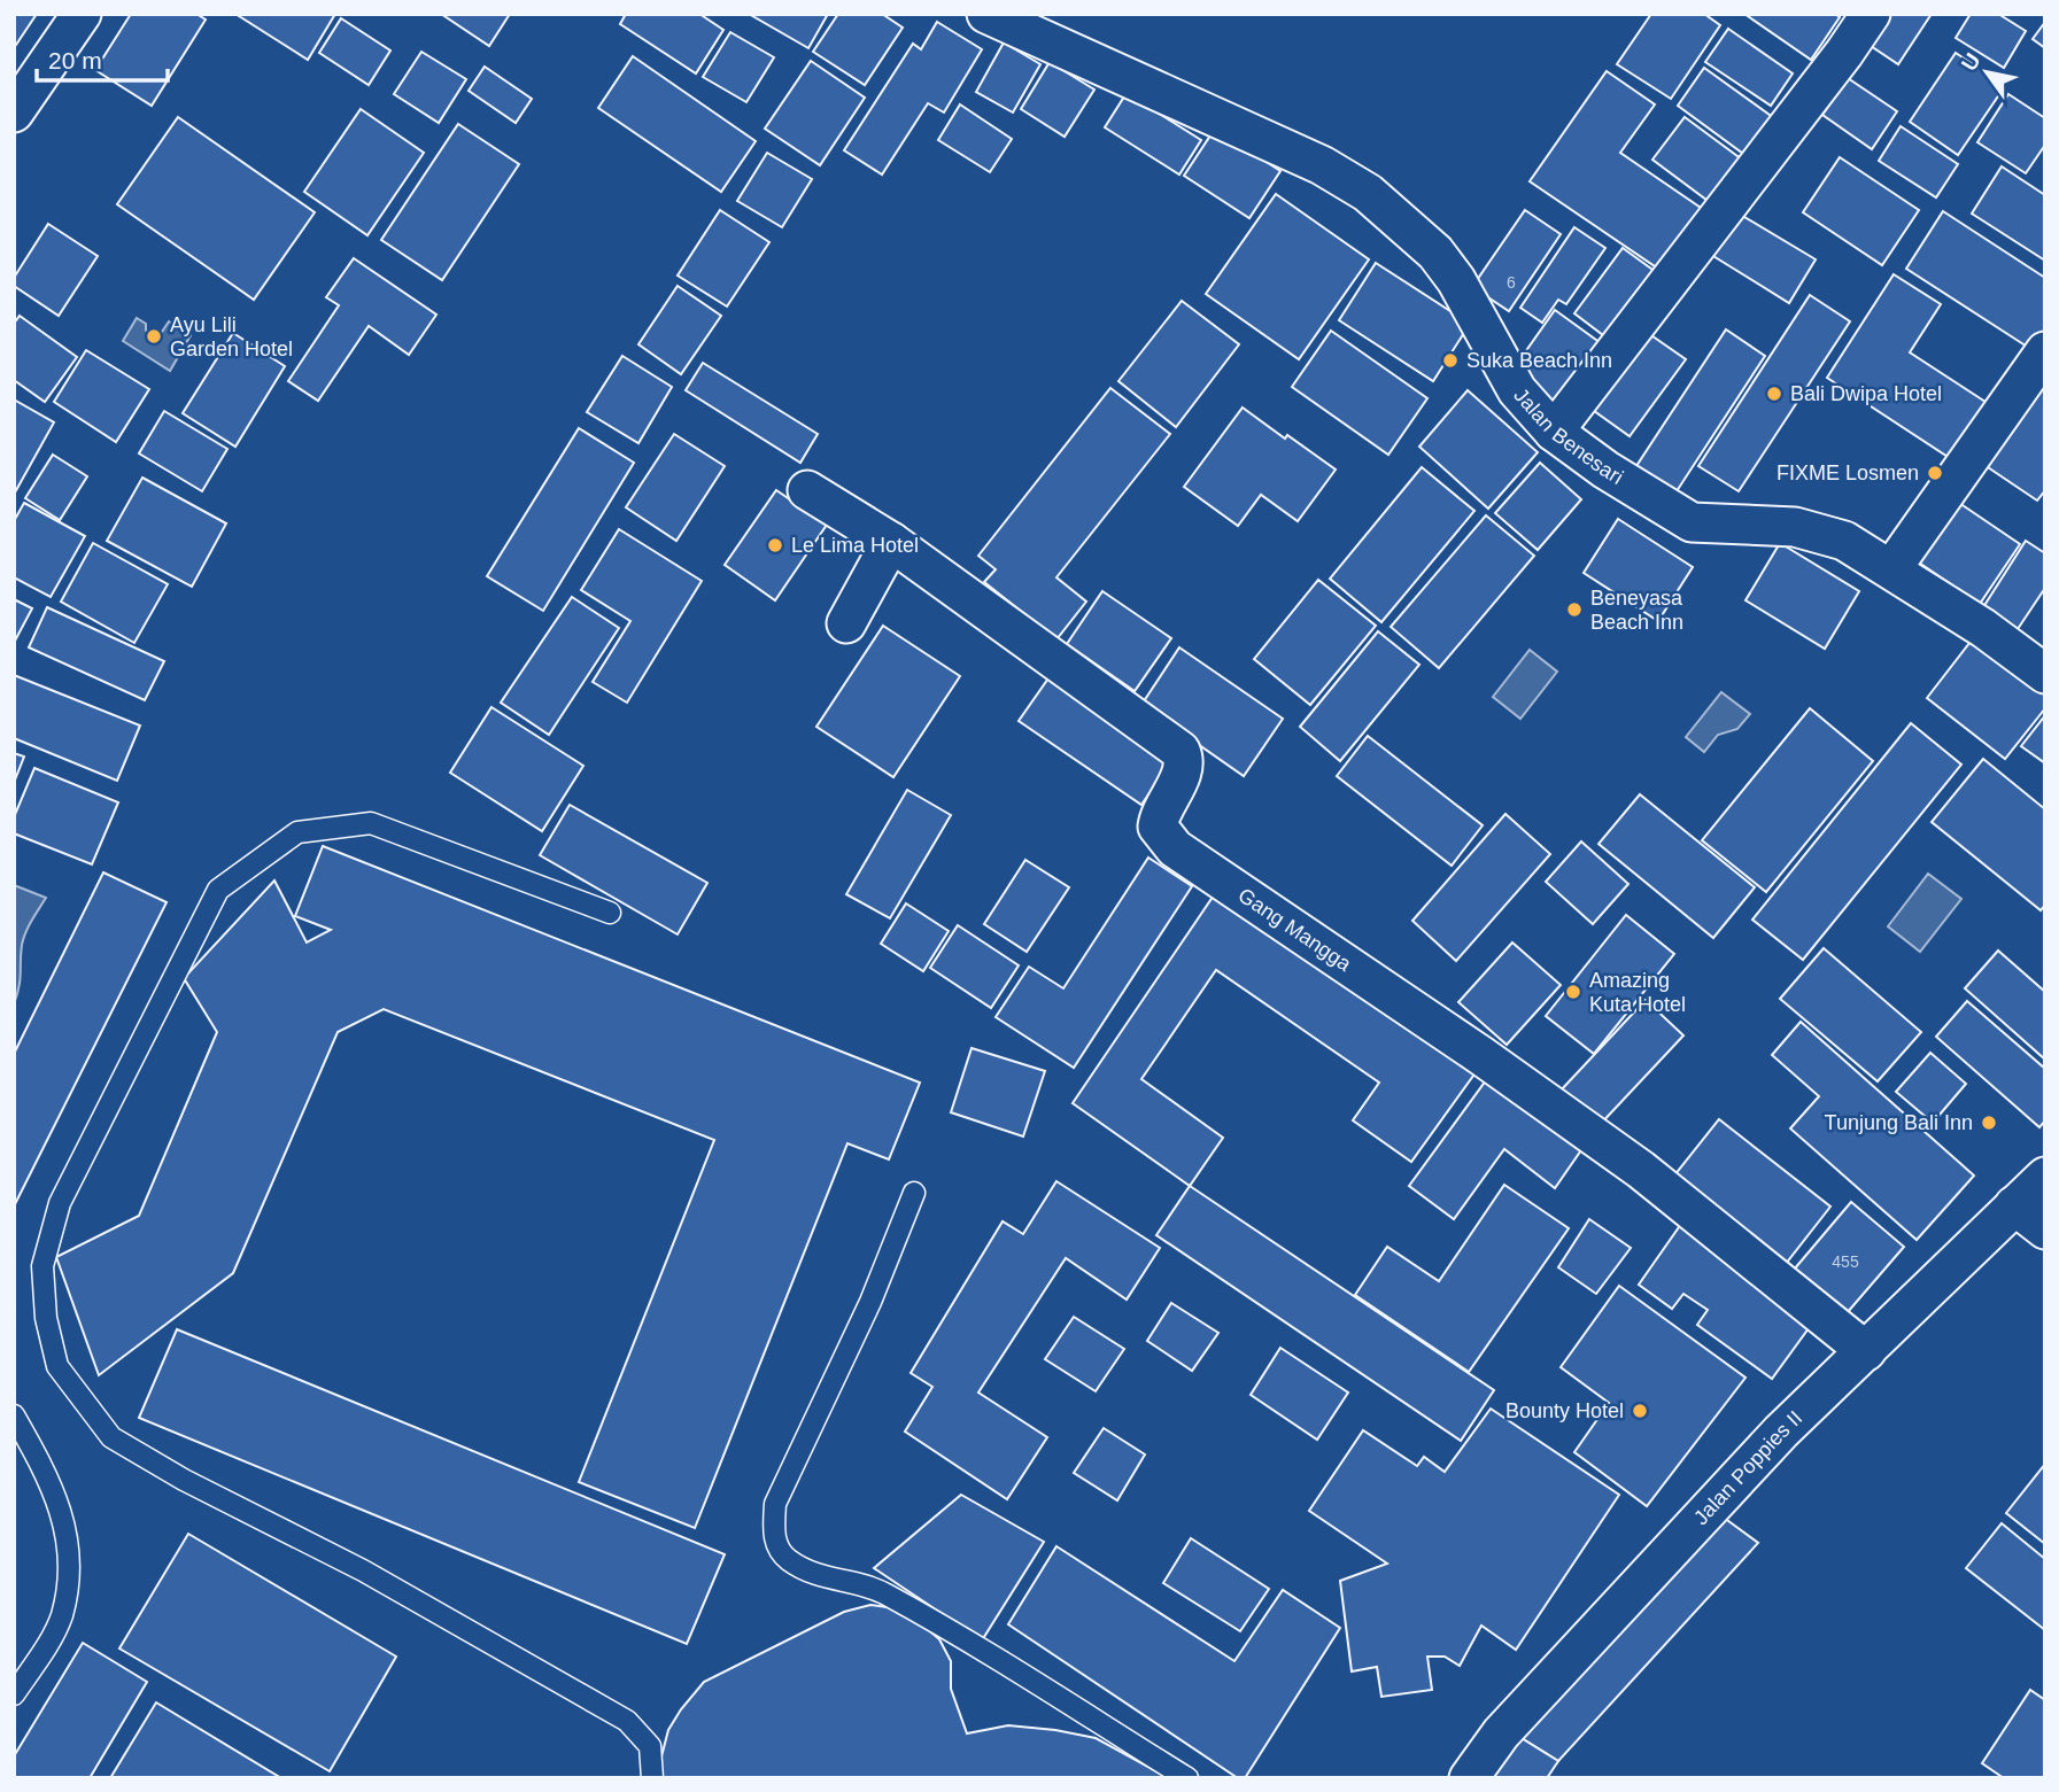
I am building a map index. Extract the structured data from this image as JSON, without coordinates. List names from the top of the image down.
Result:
{
  "streets": {
    "street": ["Jalan Benesari", "Gang Mangga", "Jalan Poppies II"]
  },
  "crossings": [
    ["Gang Mangga", "Jalan Poppies II"]
  ],
  "places": [
    "Ayu Lili Garden Hotel",
    "Suka Beach Inn",
    "Bali Dwipa Hotel",
    "FIXME Losmen",
    "Le Lima Hotel",
    "Beneyasa Beach Inn",
    "Amazing Kuta Hotel",
    "Tunjung Bali Inn",
    "Bounty Hotel"
  ],
  "house_numbers": ["6", "455"],
  "scale_bar": "20 m",
  "north": "top left"
}
